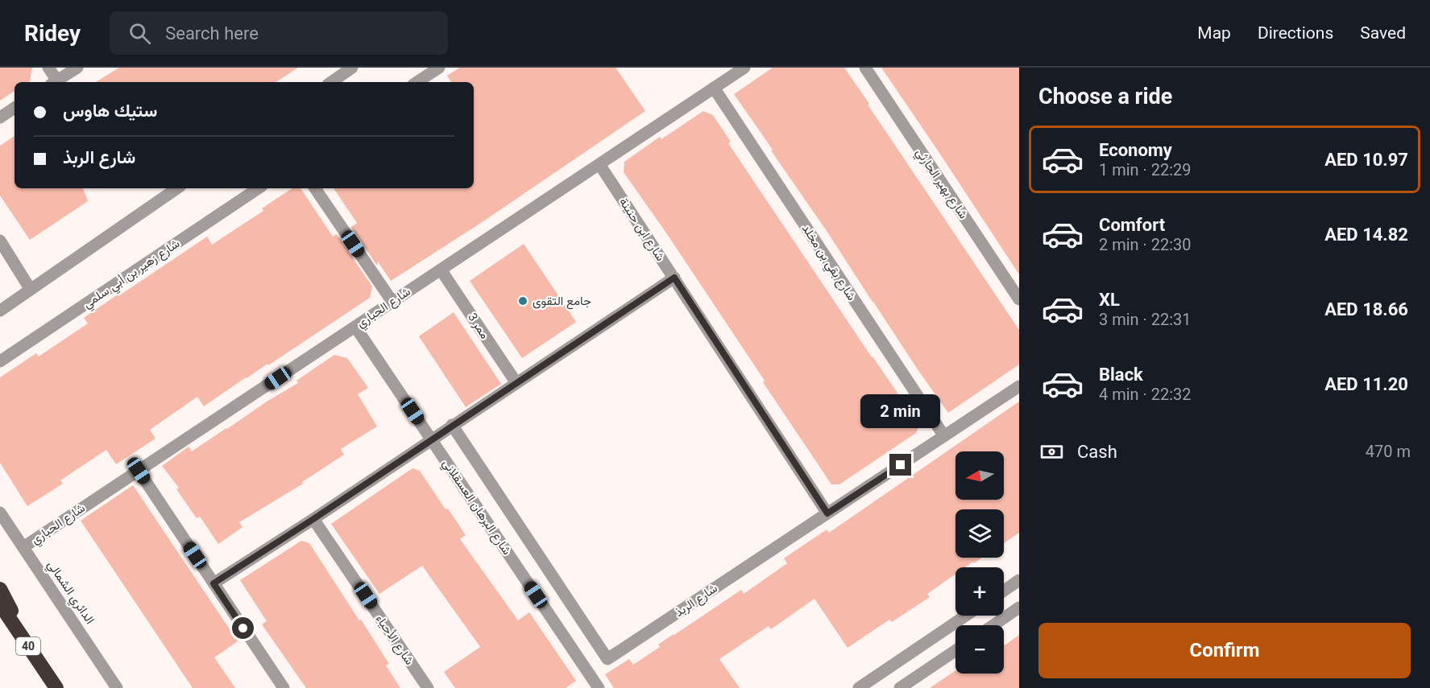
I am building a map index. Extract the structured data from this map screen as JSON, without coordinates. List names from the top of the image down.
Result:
{
  "streets": {
    "highway": ["40"],
    "street": [
      "شارع بهير الحارثي",
      "شارع ابن حنينة",
      "شارع بقي بن مخلد",
      "شارع زهير بن أبي سلمي",
      "شارع الحباري",
      "ممر 3",
      "شارع البرهان العسقلاني",
      "الدائري الشمالي",
      "شارع الربذ",
      "شارع الأحياء"
    ]
  },
  "crossings": [
    ["شارع ابن حنينة", "شارع الحباري"],
    ["شارع ابن حنينة", "شارع الربذ"],
    ["شارع بقي بن مخلد", "شارع الحباري"],
    ["شارع بقي بن مخلد", "شارع الربذ"],
    ["شارع الحباري", "ممر 3"],
    ["شارع الحباري", "شارع البرهان العسقلاني"],
    ["شارع الحباري", "الدائري الشمالي"]
  ],
  "places": ["جامع التقوى"],
  "north": "left",
  "page": {
    "header": "Ridey",
    "search": "Search here",
    "nav": ["Map", "Directions", "Saved"],
    "heading": "Choose a ride",
    "banner": ["ستيك هاوس", "شارع الربذ"],
    "list": [
      {
        "name": "Economy",
        "note": "1 min · 22:29",
        "value": "AED 10.97"
      },
      {
        "name": "Comfort",
        "note": "2 min · 22:30",
        "value": "AED 14.82"
      },
      {
        "name": "XL",
        "note": "3 min · 22:31",
        "value": "AED 18.66"
      },
      {
        "name": "Black",
        "note": "4 min · 22:32",
        "value": "AED 11.20"
      }
    ],
    "bubble": "2 min",
    "pay": ["Cash", "470 m"],
    "map_buttons": ["+", "−"],
    "buttons": "Confirm"
  }
}
